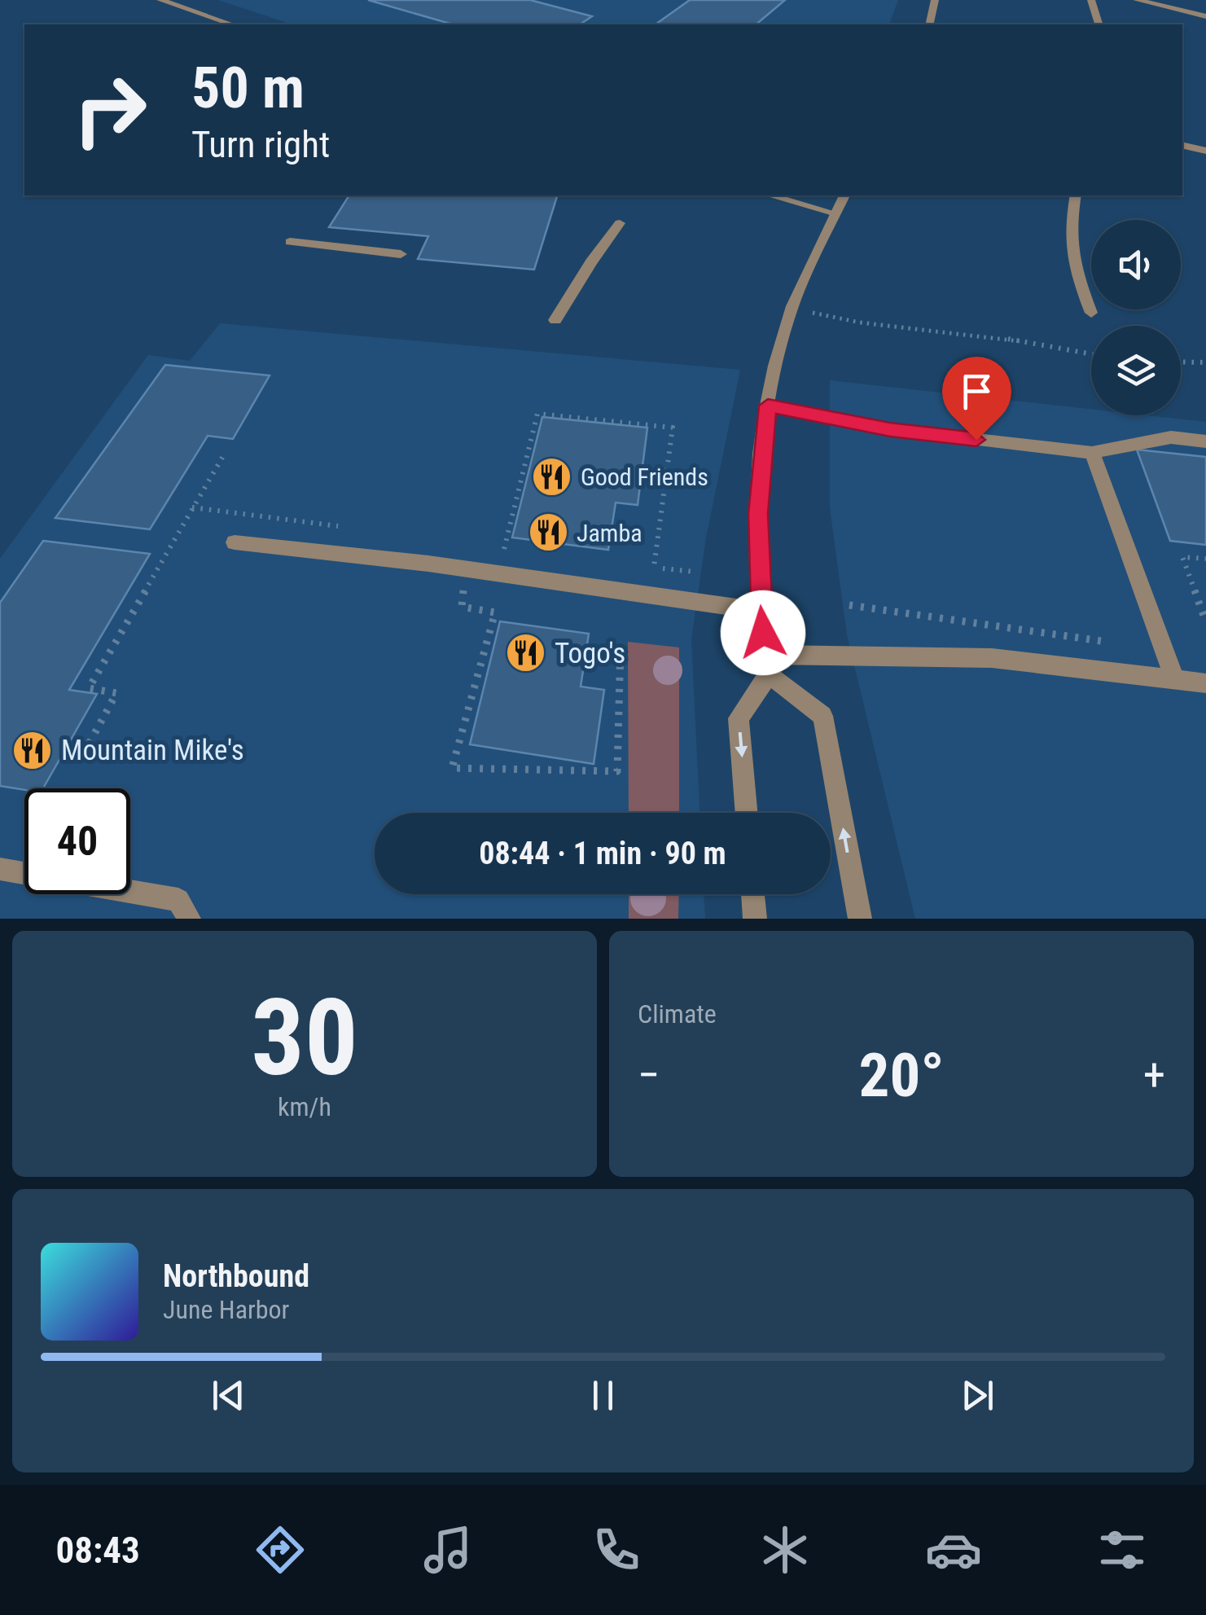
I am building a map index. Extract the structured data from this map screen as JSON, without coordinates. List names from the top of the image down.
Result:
{
  "places": {
    "restaurant": [
      "Good Friends",
      "Jamba",
      "Togo's",
      "Mountain Mike's"
    ]
  },
  "page": {
    "turn": ["50 m", "Turn right"],
    "limit": "40",
    "trip": "08:44 · 1 min · 90 m",
    "tile": [
      ["30", "km/h"],
      "Climate"
    ],
    "heat": ["−", "20°", "+"],
    "song": ["Northbound", "June Harbor"],
    "tabs": "08:43"
  }
}
